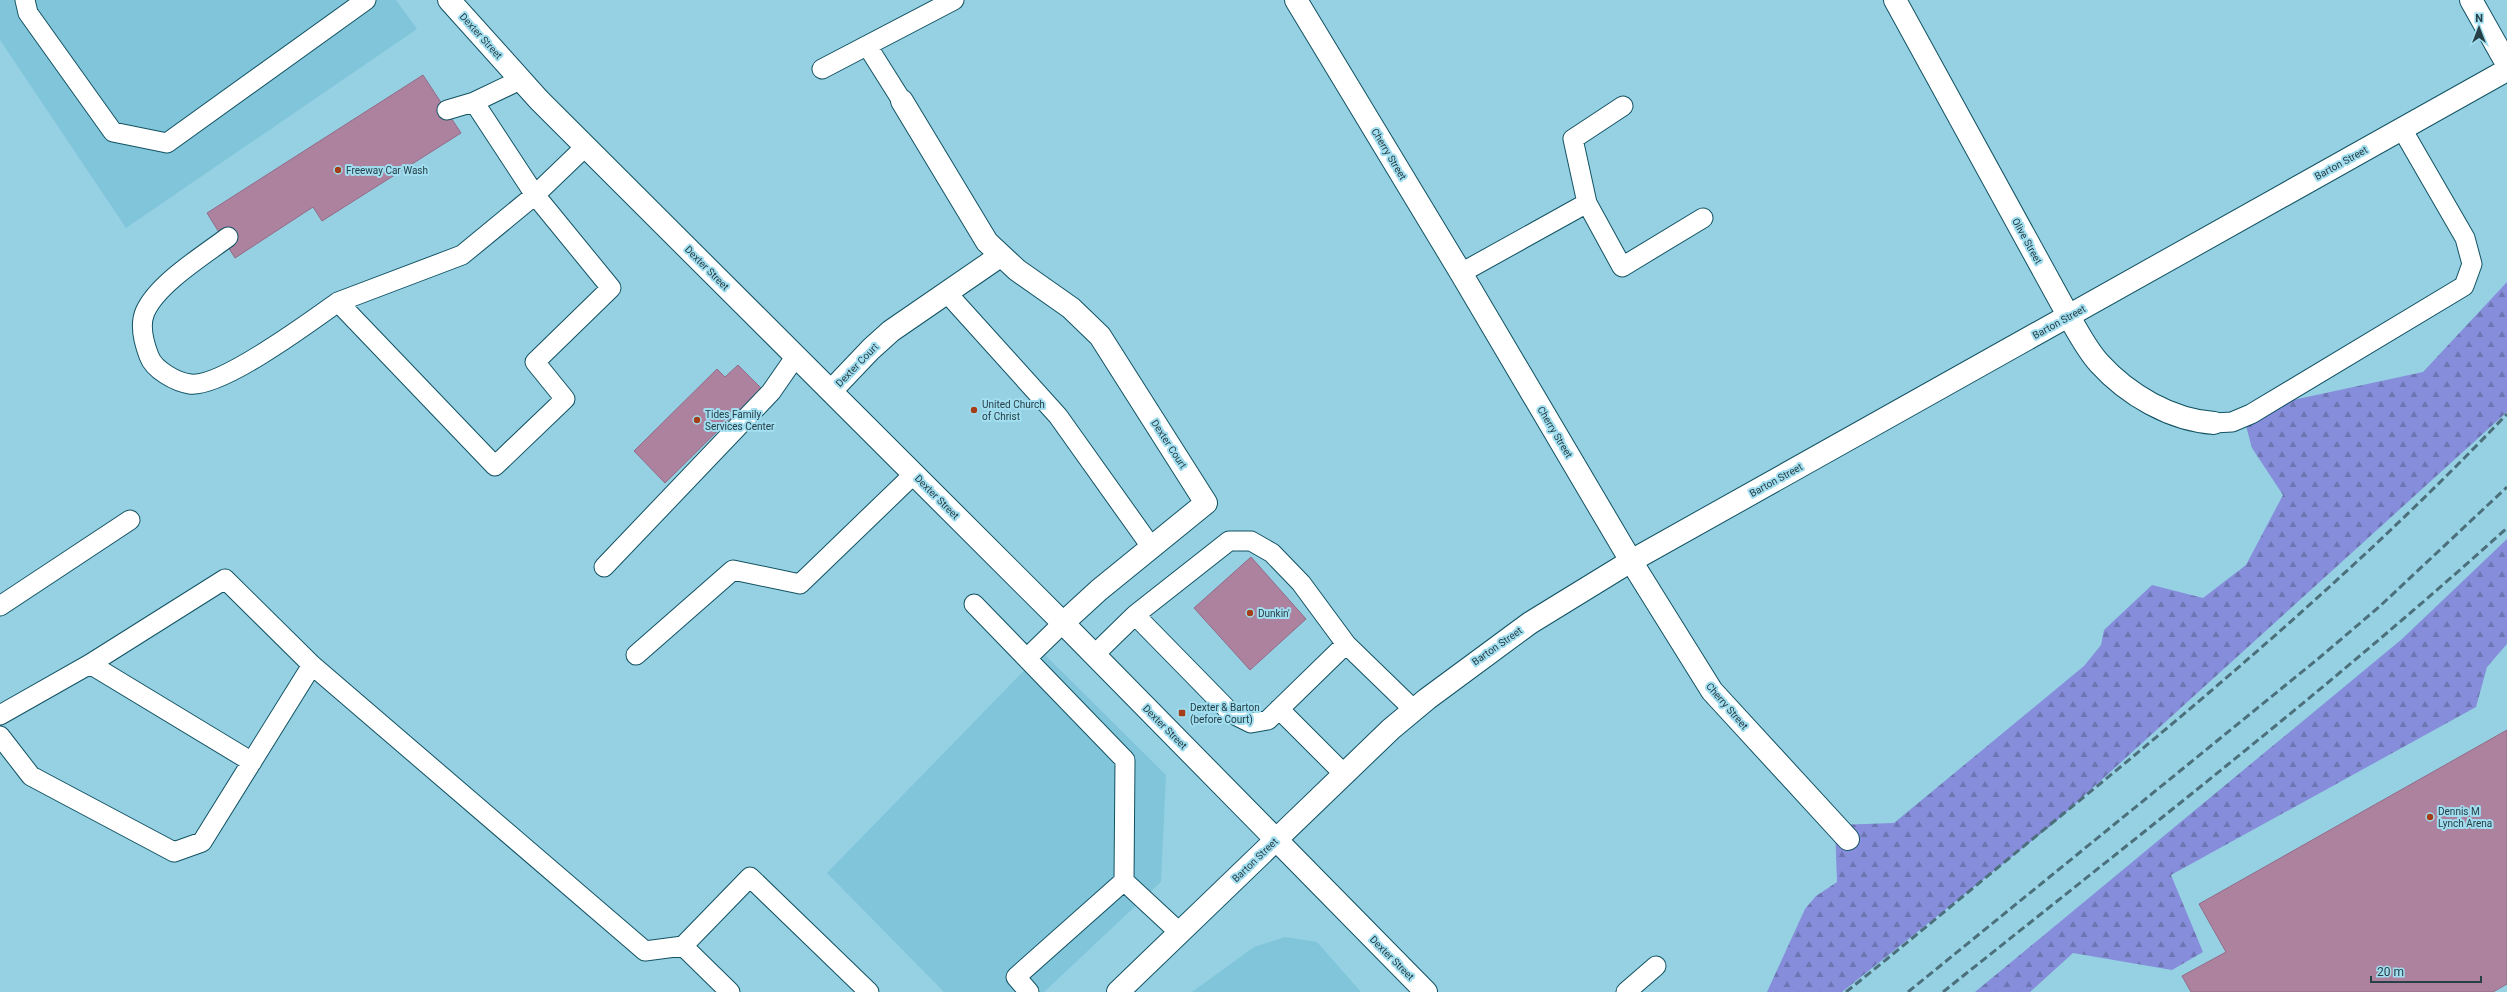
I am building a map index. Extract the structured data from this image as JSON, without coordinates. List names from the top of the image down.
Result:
{
  "streets": {
    "main road": [
      "Dexter Street",
      "Cherry Street",
      "Barton Street",
      "Olive Street",
      "Dexter Court"
    ]
  },
  "crossings": [
    ["Dexter Street", "Barton Street"],
    ["Dexter Street", "Dexter Court"],
    ["Cherry Street", "Barton Street"],
    ["Barton Street", "Olive Street"]
  ],
  "places": {
    "other": [
      "Freeway Car Wash",
      "United Church of Christ",
      "Tides Family Services Center",
      "Dunkin'",
      "Dennis M Lynch Arena"
    ],
    "transit": ["Dexter & Barton (before Court)"]
  },
  "scale_bar": "20 m",
  "north": "top"
}
